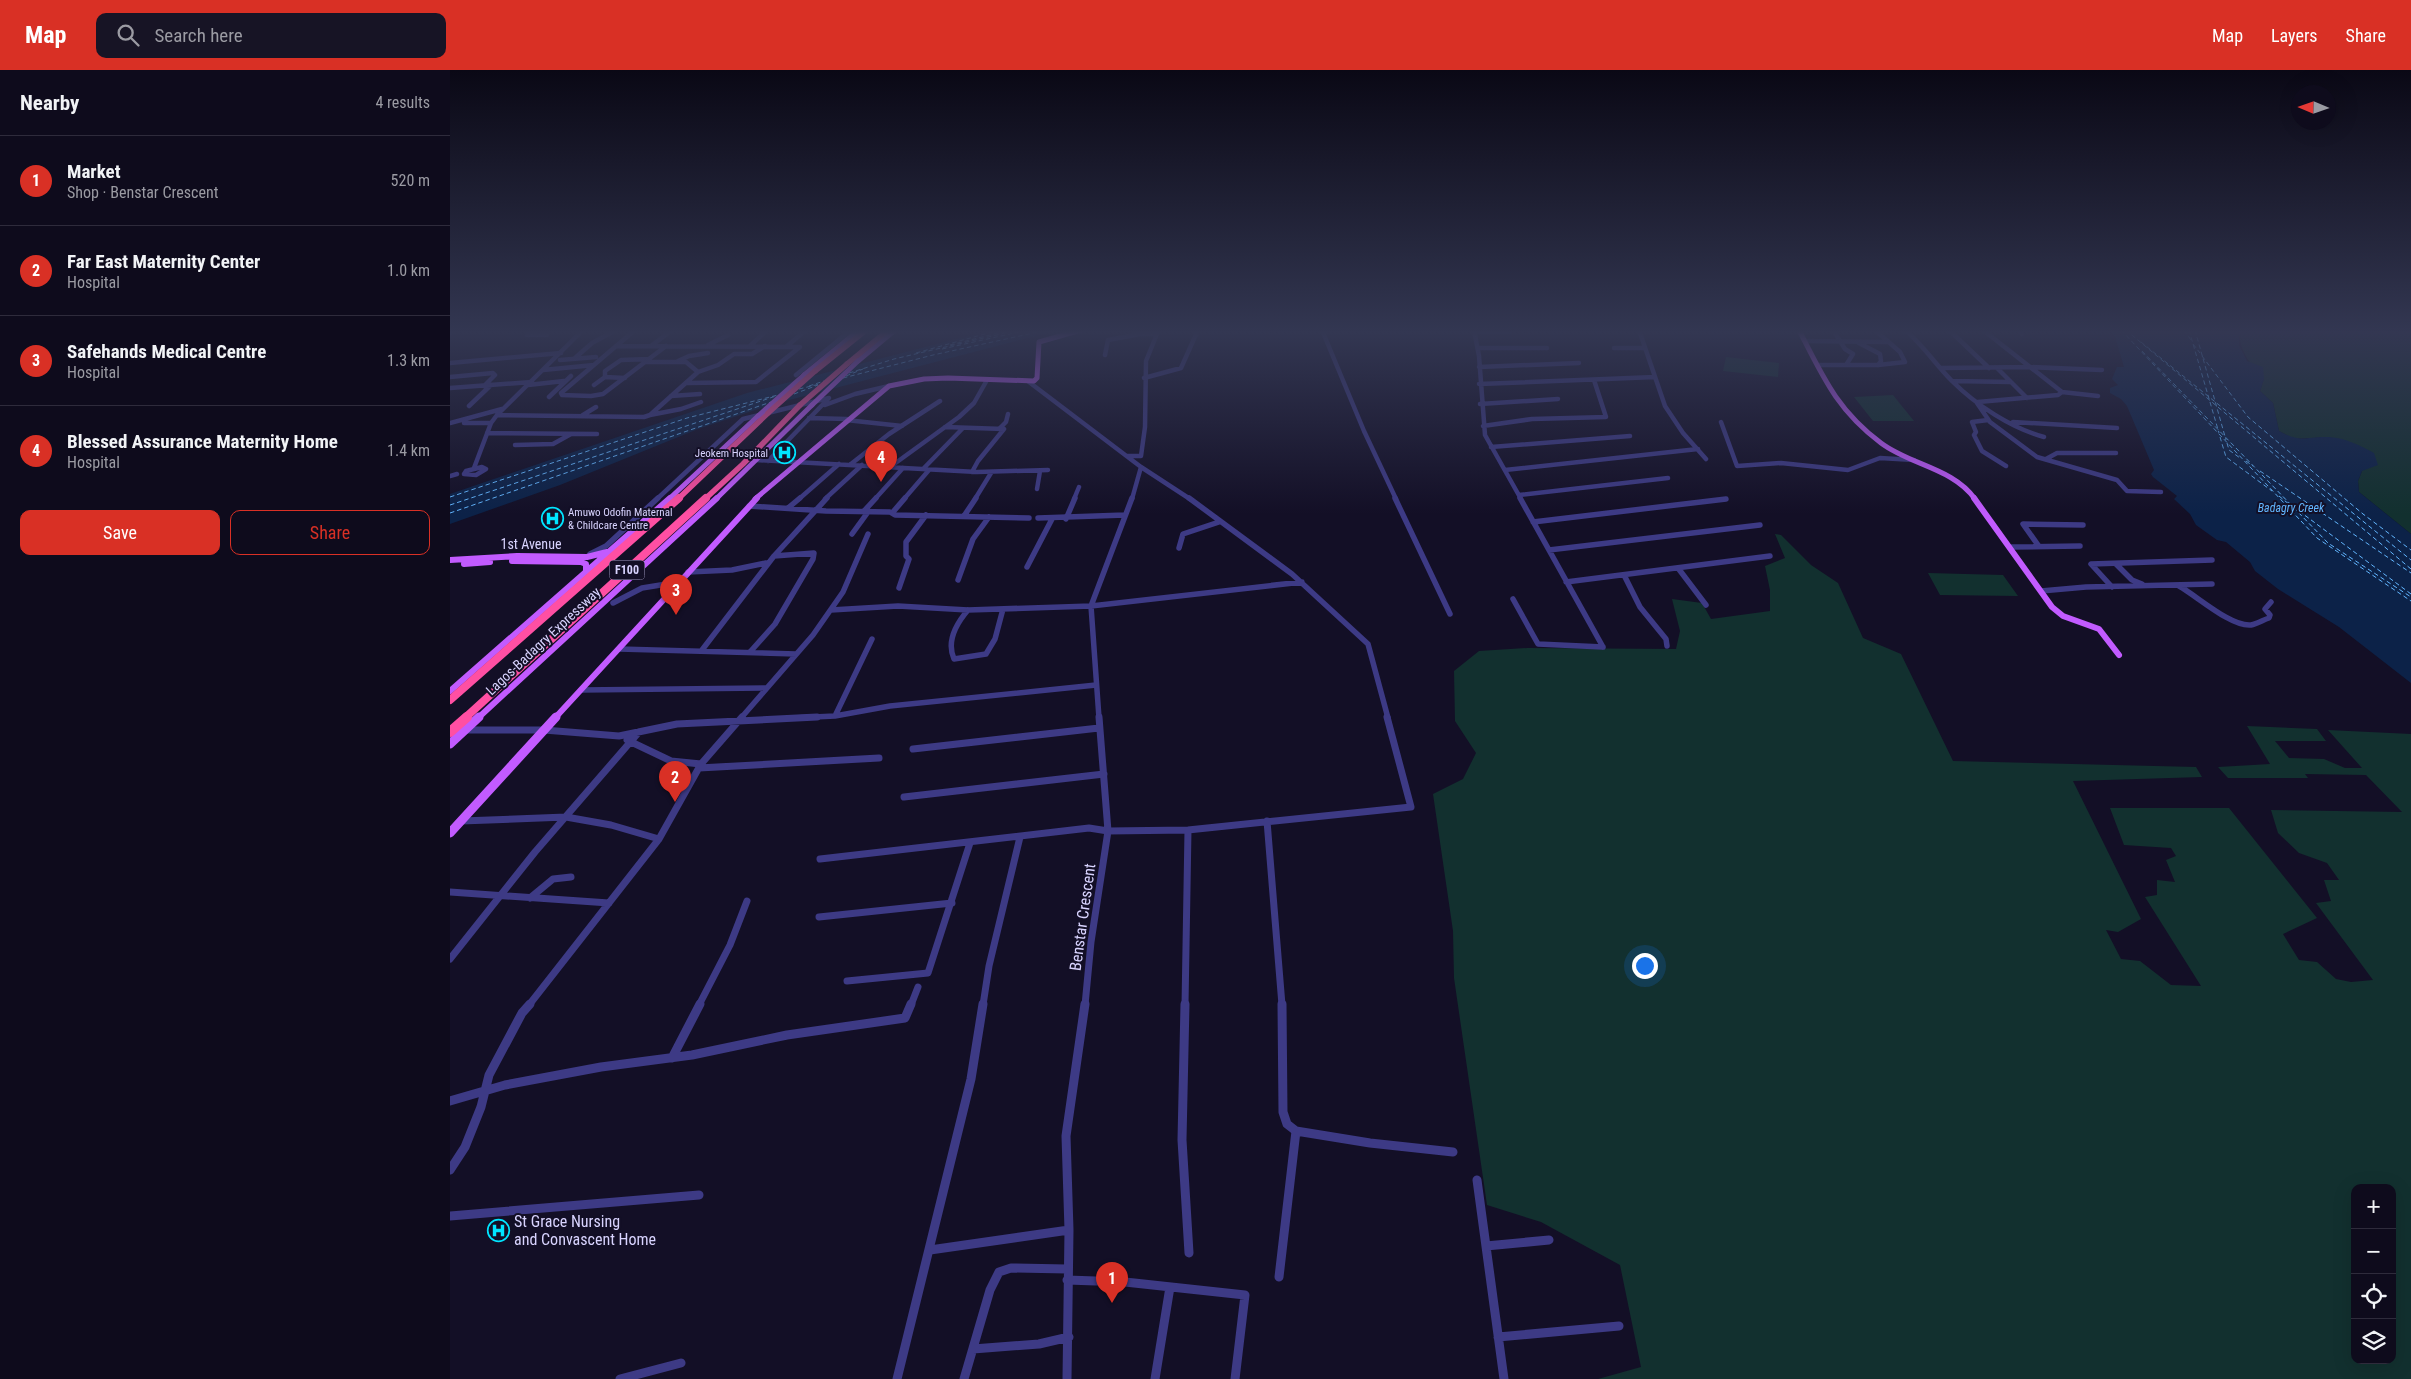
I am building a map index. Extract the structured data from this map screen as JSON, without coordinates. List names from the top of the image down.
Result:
{
  "streets": {
    "highway": ["F100", "Lagos-Badagry Expressway"],
    "main road": ["1st Avenue"],
    "street": ["Benstar Crescent"]
  },
  "crossings": [
    ["1st Avenue", "Lagos-Badagry Expressway"]
  ],
  "water": ["Badagry Creek"],
  "places": {
    "hospital": ["Jeokem Hospital", "Amuwo Odofin Maternal & Childcare Centre", "St Grace Nursing and Convascent Home"]
  },
  "north": "left",
  "page": {
    "header": "Map",
    "search": "Search here",
    "nav": ["Map", "Layers", "Share"],
    "heading": ["Nearby", "4 results"],
    "list": [
      {
        "mark": "1",
        "name": "Market",
        "note": "Shop · Benstar Crescent",
        "value": "520 m"
      },
      {
        "mark": "2",
        "name": "Far East Maternity Center",
        "note": "Hospital",
        "value": "1.0 km"
      },
      {
        "mark": "3",
        "name": "Safehands Medical Centre",
        "note": "Hospital",
        "value": "1.3 km"
      },
      {
        "mark": "4",
        "name": "Blessed Assurance Maternity Home",
        "note": "Hospital",
        "value": "1.4 km"
      }
    ],
    "pins": [
      "4",
      "3",
      "2",
      "1"
    ],
    "buttons": ["Save", "Share"],
    "map_buttons": ["+", "−"]
  }
}
